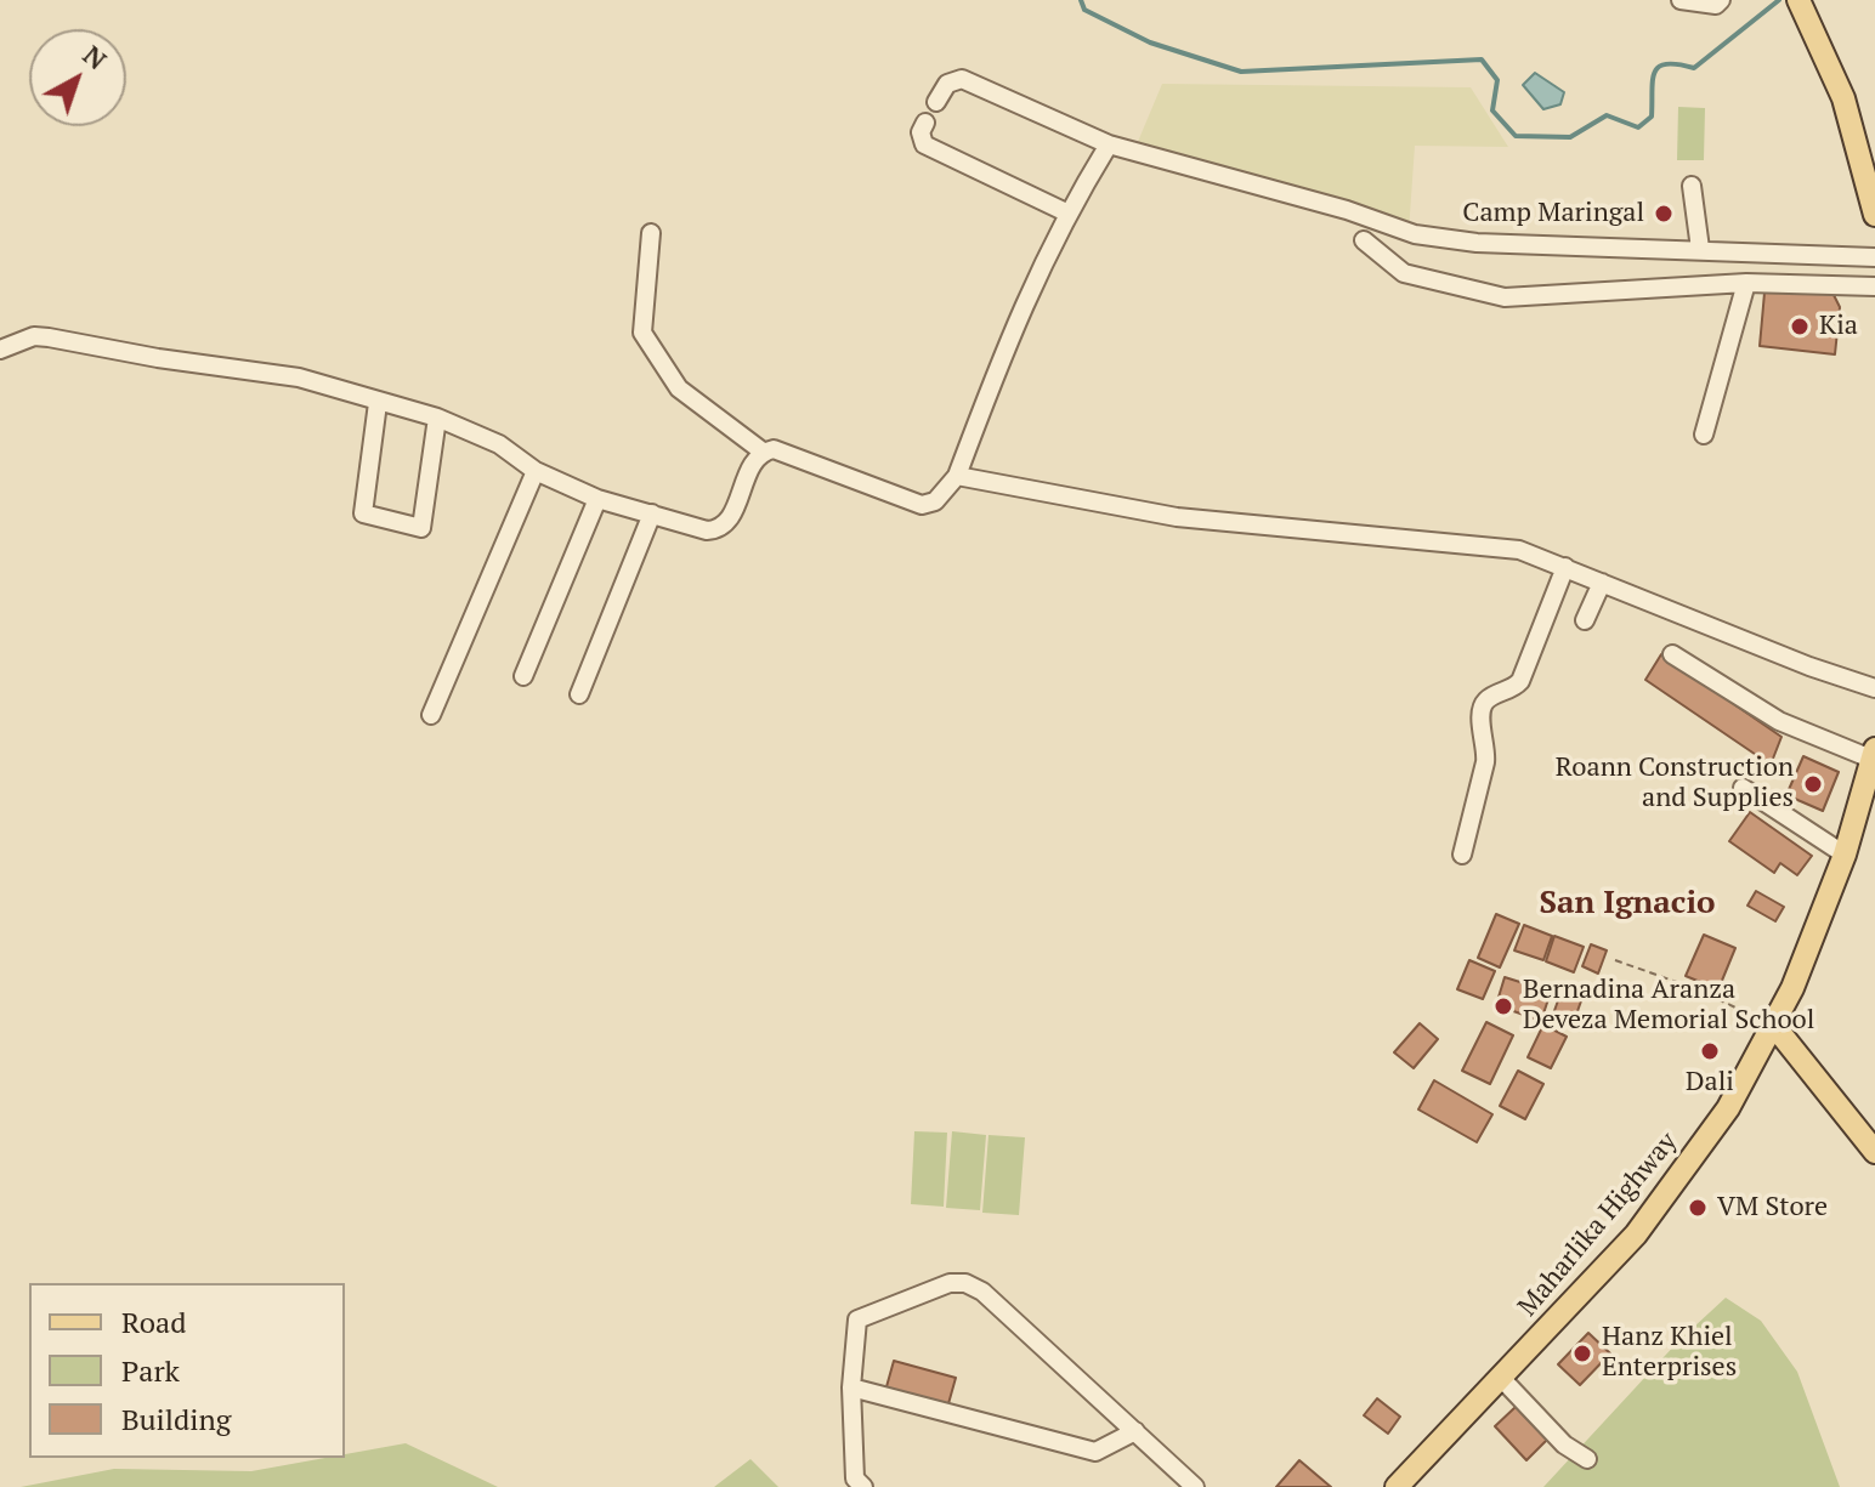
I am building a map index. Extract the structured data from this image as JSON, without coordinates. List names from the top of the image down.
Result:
{
  "streets": {
    "main road": ["Maharlika Highway"]
  },
  "districts": ["San Ignacio"],
  "places": [
    "Camp Maringal",
    "Kia",
    "Roann Construction and Supplies",
    "Bernadina Aranza Deveza Memorial School",
    "Dali",
    "VM Store",
    "Hanz Khiel Enterprises"
  ],
  "legend": ["Road", "Park", "Building"],
  "north": "top right"
}
